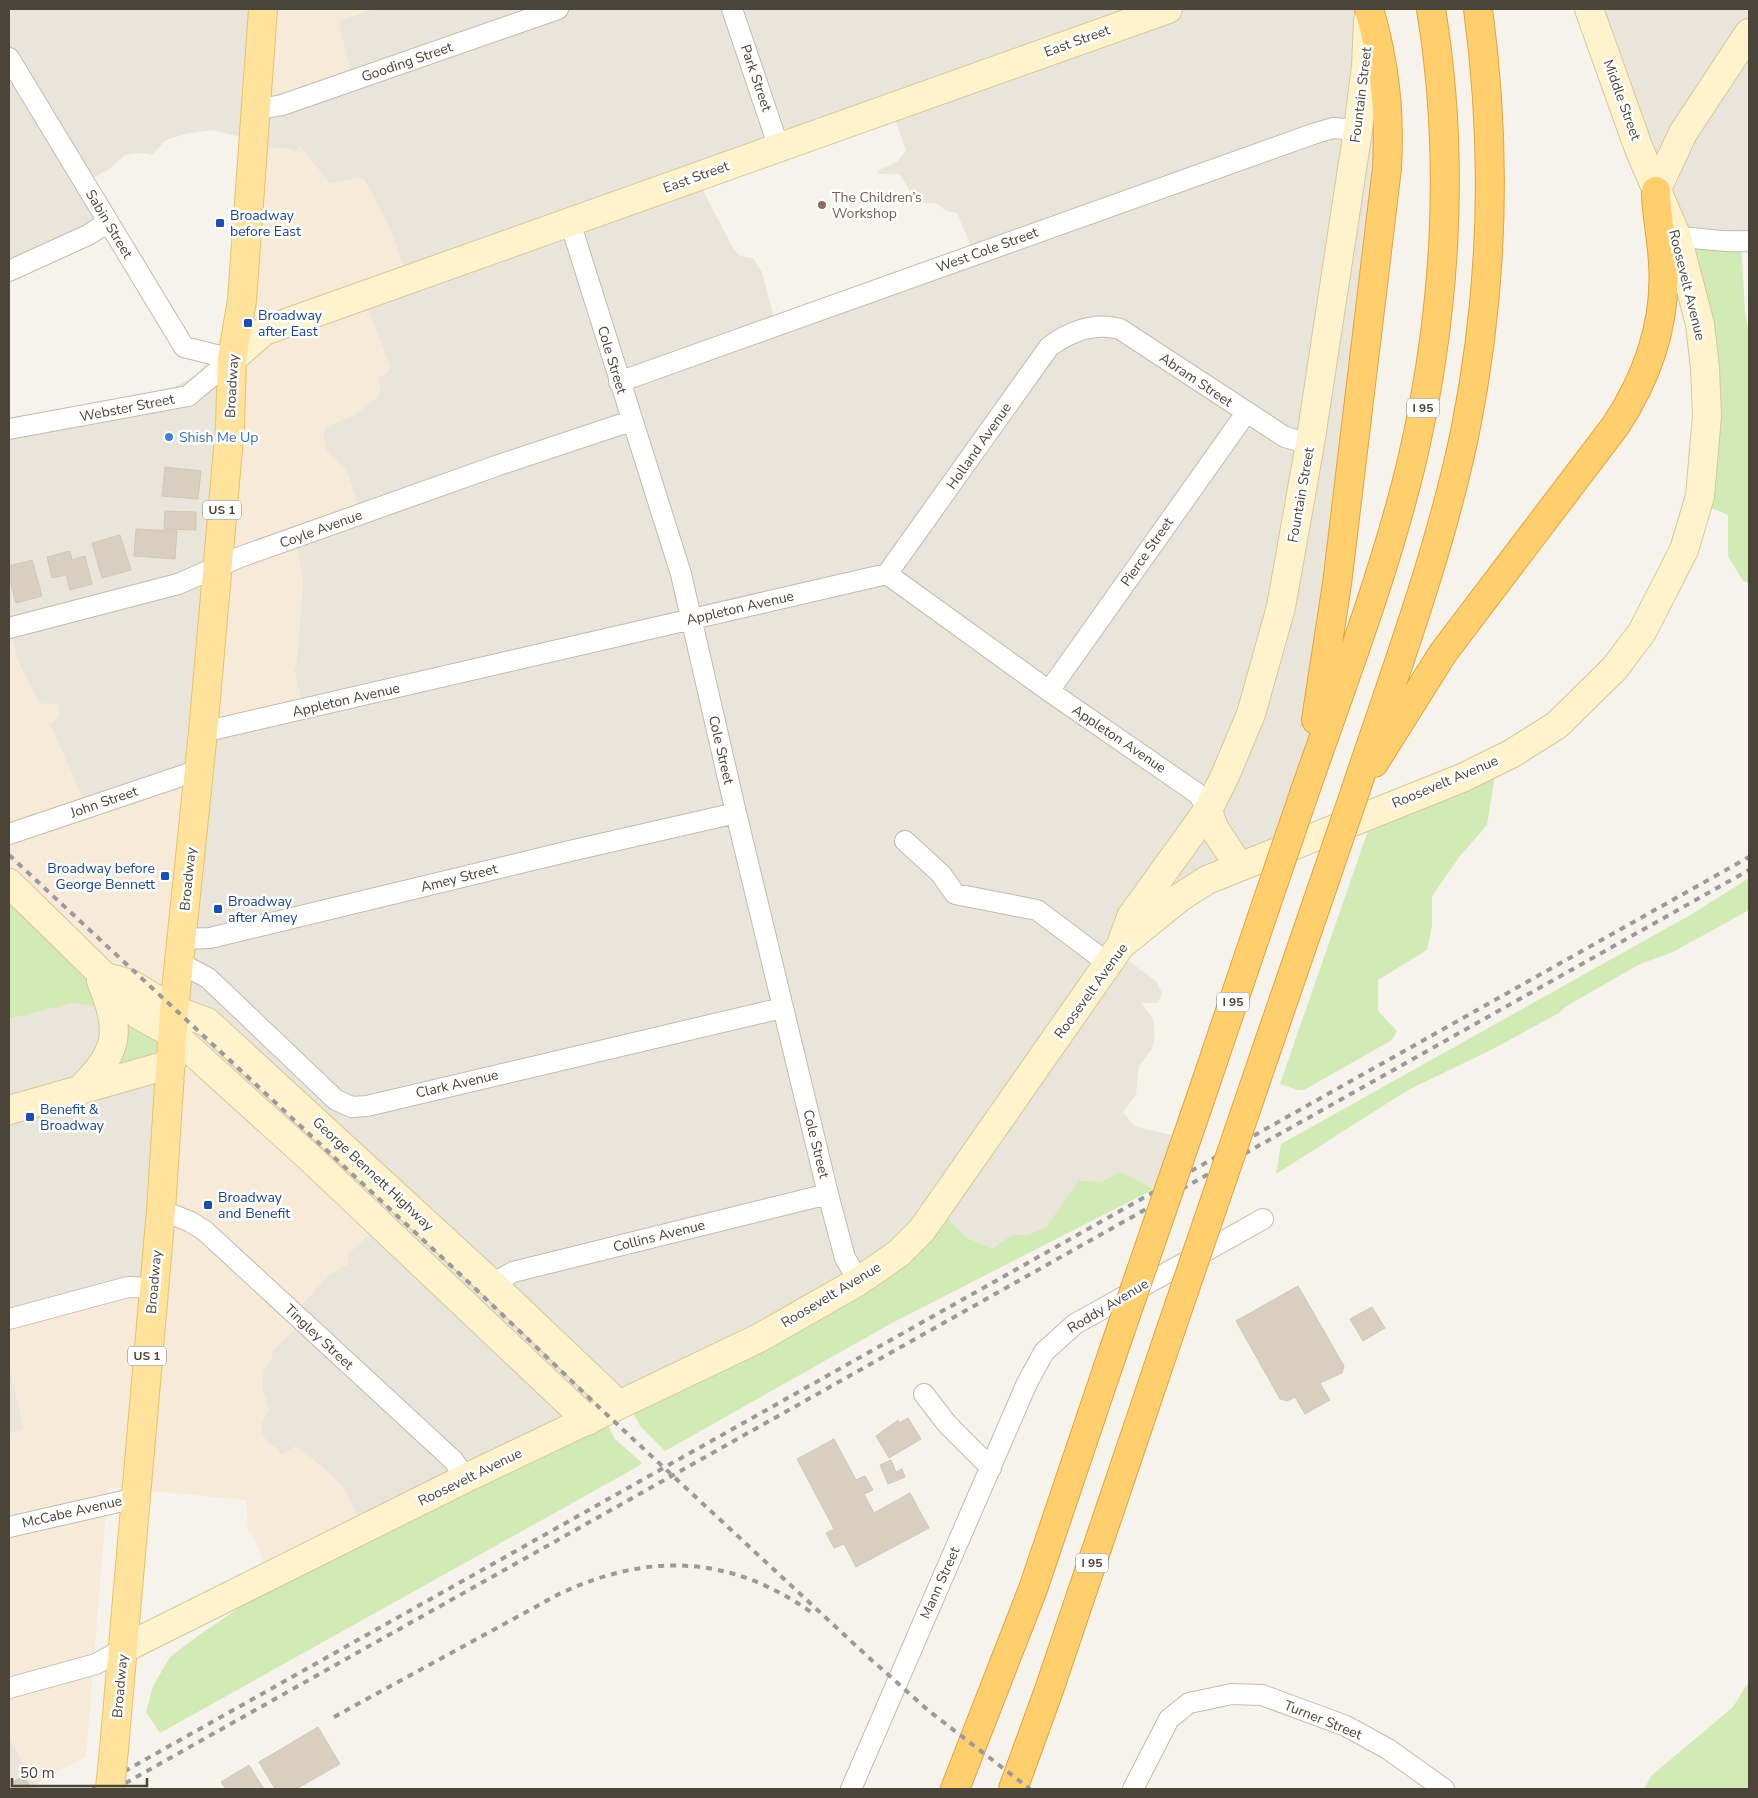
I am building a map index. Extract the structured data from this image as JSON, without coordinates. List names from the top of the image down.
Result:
{
  "streets": {
    "highway": ["I 95"],
    "main road": ["Broadway", "US 1"],
    "street": [
      "East Street",
      "Gooding Street",
      "Park Street",
      "Fountain Street",
      "Middle Street",
      "Sabin Street",
      "West Cole Street",
      "Roosevelt Avenue",
      "Cole Street",
      "Abram Street",
      "Webster Street",
      "Holland Avenue",
      "Coyle Avenue",
      "Pierce Street",
      "Appleton Avenue",
      "John Street",
      "Amey Street",
      "Clark Avenue",
      "George Bennett Highway",
      "Collins Avenue",
      "Roddy Avenue",
      "Tingley Street",
      "McCabe Avenue",
      "Mann Street",
      "Turner Street"
    ]
  },
  "crossings": [
    ["East Street", "Park Street"],
    ["East Street", "Sabin Street"],
    ["East Street", "Cole Street"],
    ["East Street", "Broadway"],
    ["East Street", "Webster Street"],
    ["Gooding Street", "Broadway"],
    ["Fountain Street", "West Cole Street"],
    ["Fountain Street", "Roosevelt Avenue"],
    ["Fountain Street", "Abram Street"],
    ["Fountain Street", "Appleton Avenue"],
    ["Middle Street", "Roosevelt Avenue"],
    ["Sabin Street", "Broadway"],
    ["Sabin Street", "Webster Street"],
    ["West Cole Street", "Cole Street"],
    ["Roosevelt Avenue", "Cole Street"],
    ["Roosevelt Avenue", "Broadway"],
    ["Roosevelt Avenue", "George Bennett Highway"],
    ["Roosevelt Avenue", "Tingley Street"],
    ["Cole Street", "Coyle Avenue"],
    ["Cole Street", "Appleton Avenue"],
    ["Cole Street", "Amey Street"],
    ["Cole Street", "Clark Avenue"],
    ["Cole Street", "Collins Avenue"],
    ["Abram Street", "Holland Avenue"],
    ["Abram Street", "Pierce Street"],
    ["Broadway", "Webster Street"],
    ["Broadway", "Coyle Avenue"],
    ["Broadway", "Appleton Avenue"],
    ["Broadway", "John Street"],
    ["Broadway", "Amey Street"],
    ["Broadway", "Clark Avenue"],
    ["Broadway", "George Bennett Highway"],
    ["Broadway", "Tingley Street"],
    ["Broadway", "McCabe Avenue"],
    ["Holland Avenue", "Appleton Avenue"],
    ["Pierce Street", "Appleton Avenue"],
    ["Amey Street", "Clark Avenue"],
    ["George Bennett Highway", "Collins Avenue"],
    ["Roddy Avenue", "Mann Street"]
  ],
  "places": {
    "other": ["The Children’s Workshop", "Shish Me Up"],
    "transit": [
      "Broadway before East",
      "Broadway after East",
      "Broadway before George Bennett",
      "Broadway after Amey",
      "Benefit & Broadway",
      "Broadway and Benefit"
    ]
  },
  "scale_bar": "50 m"
}
